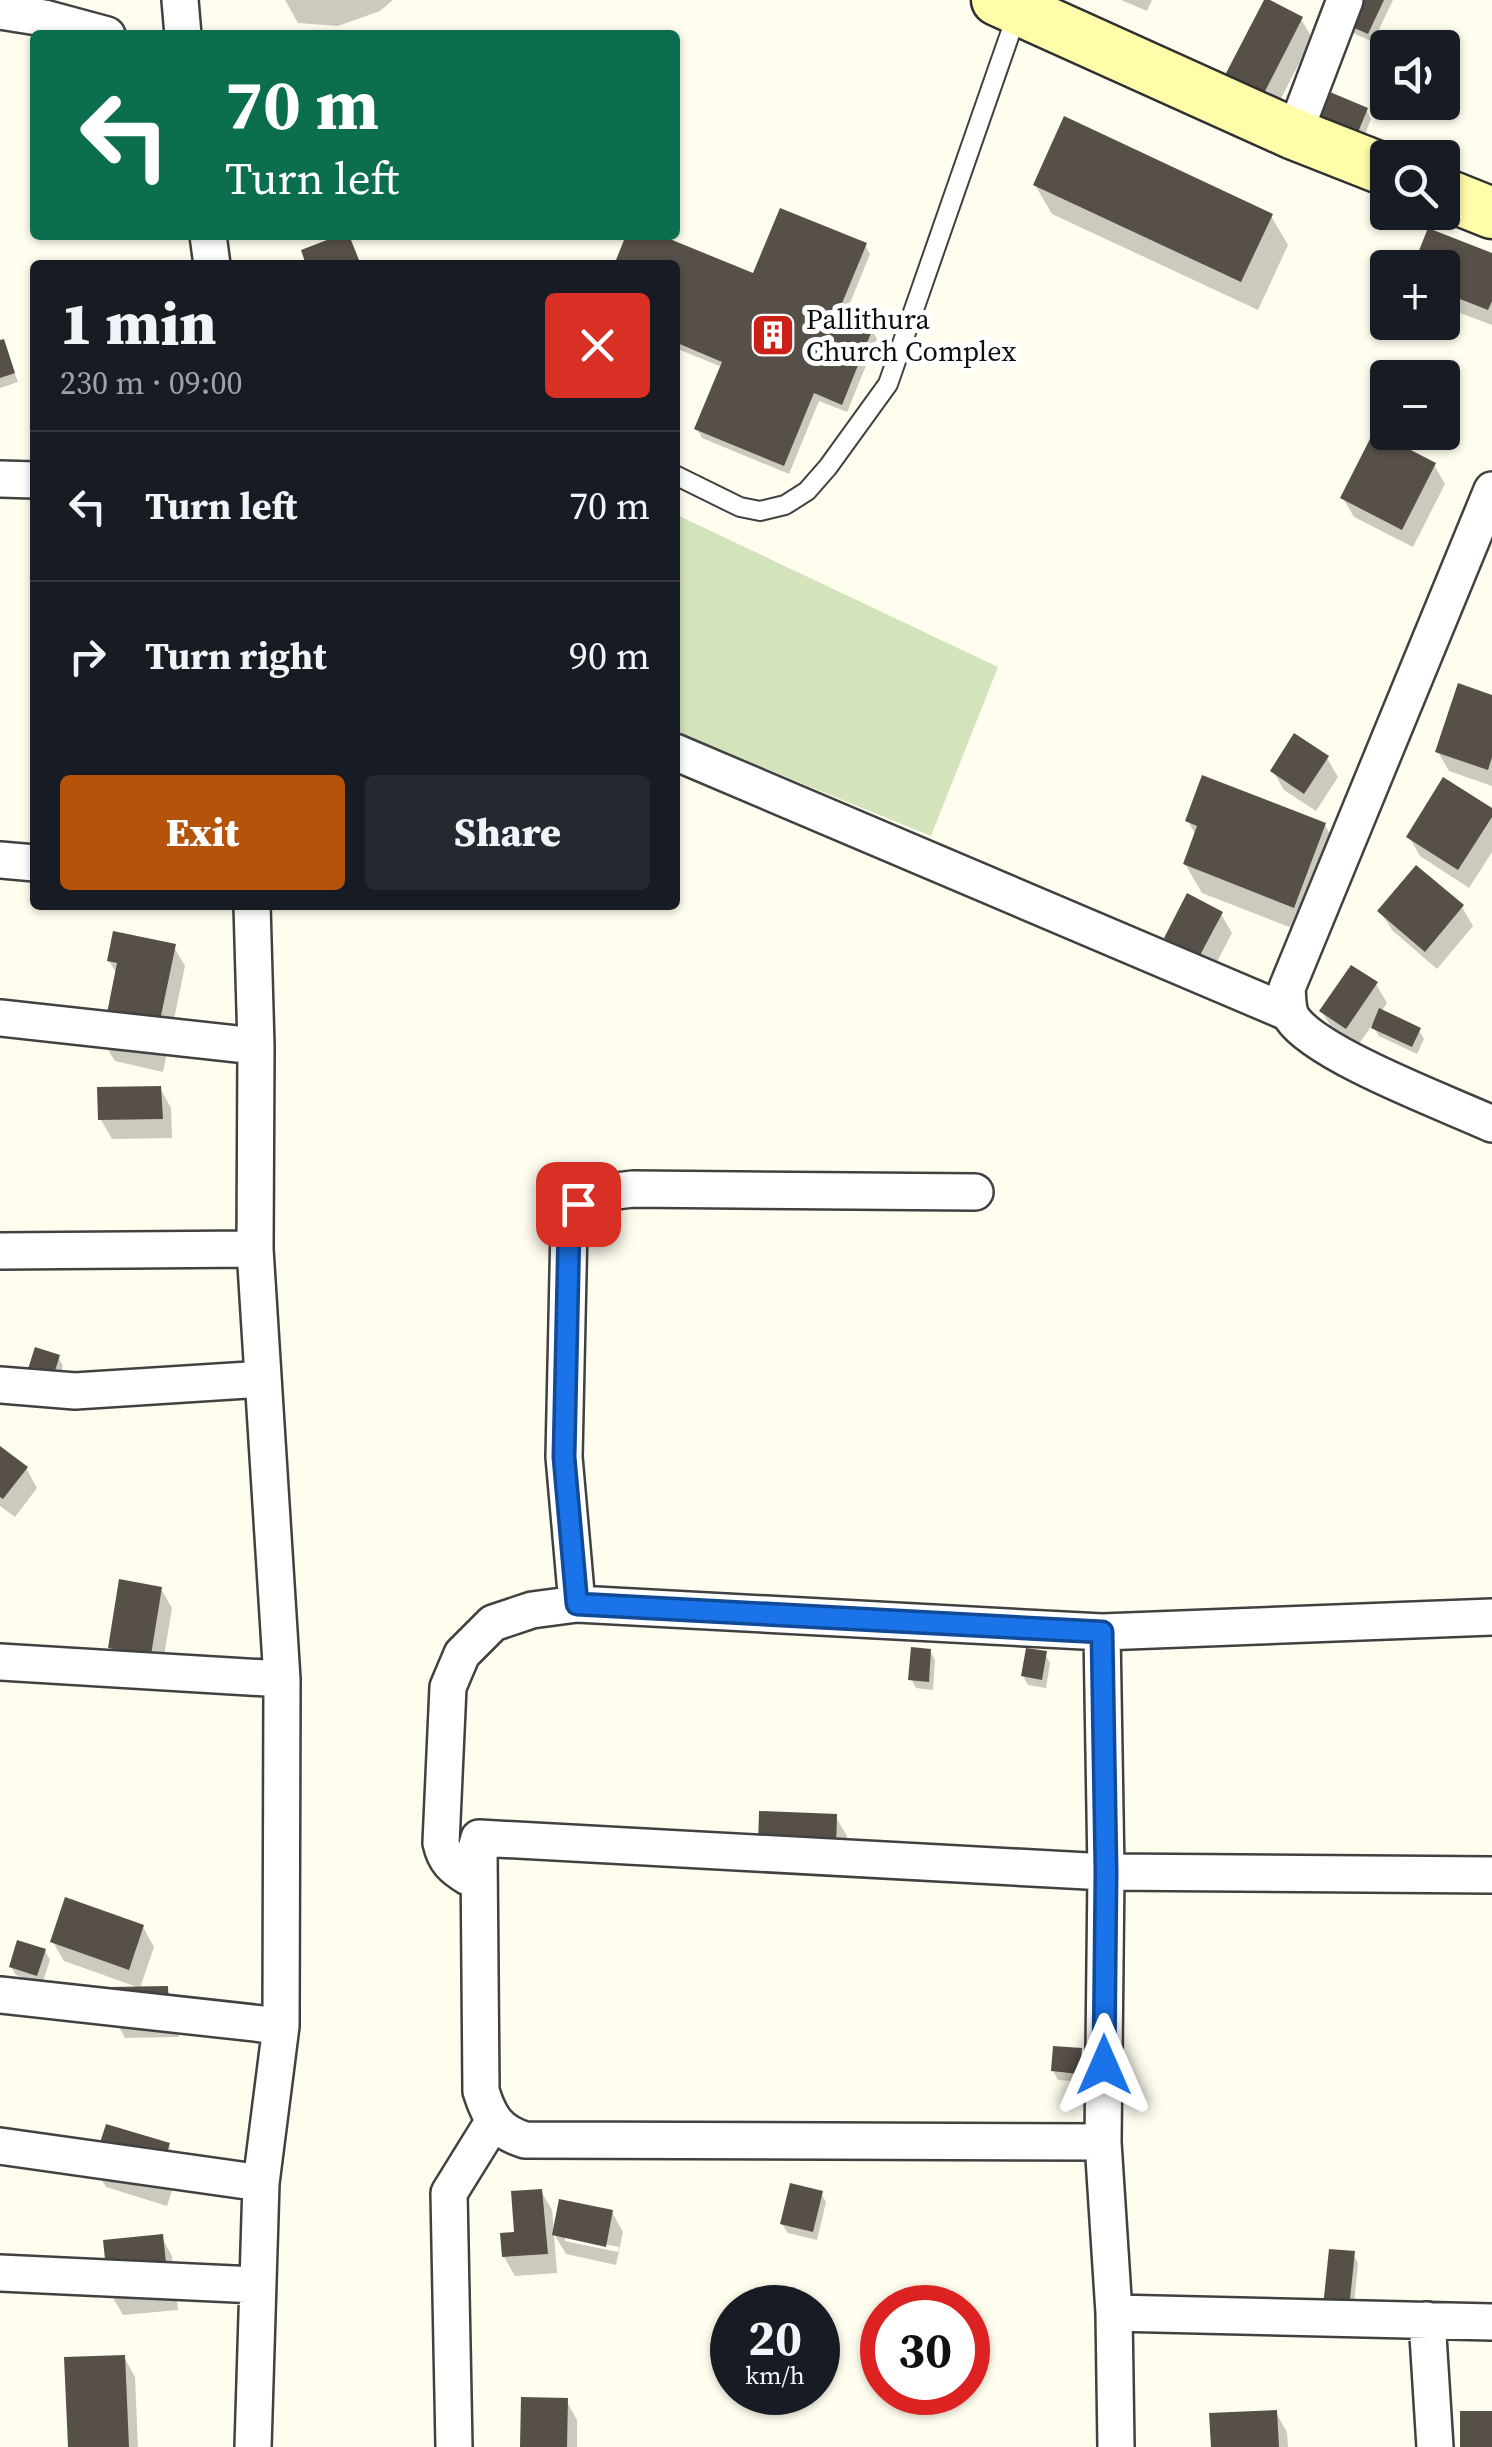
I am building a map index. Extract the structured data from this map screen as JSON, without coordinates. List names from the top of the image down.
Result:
{
  "places": {
    "building": ["Pallithura Church Complex"]
  },
  "page": {
    "map_buttons": ["+", "−"],
    "turn": ["70 m", "Turn left"],
    "heading": ["1 min", "230 m · 09:00"],
    "list": [
      {
        "name": "Turn left",
        "value": "70 m"
      },
      {
        "name": "Turn right",
        "value": "90 m"
      }
    ],
    "buttons": ["Exit", "Share"],
    "speed": "20 km/h",
    "limit": "30"
  }
}
